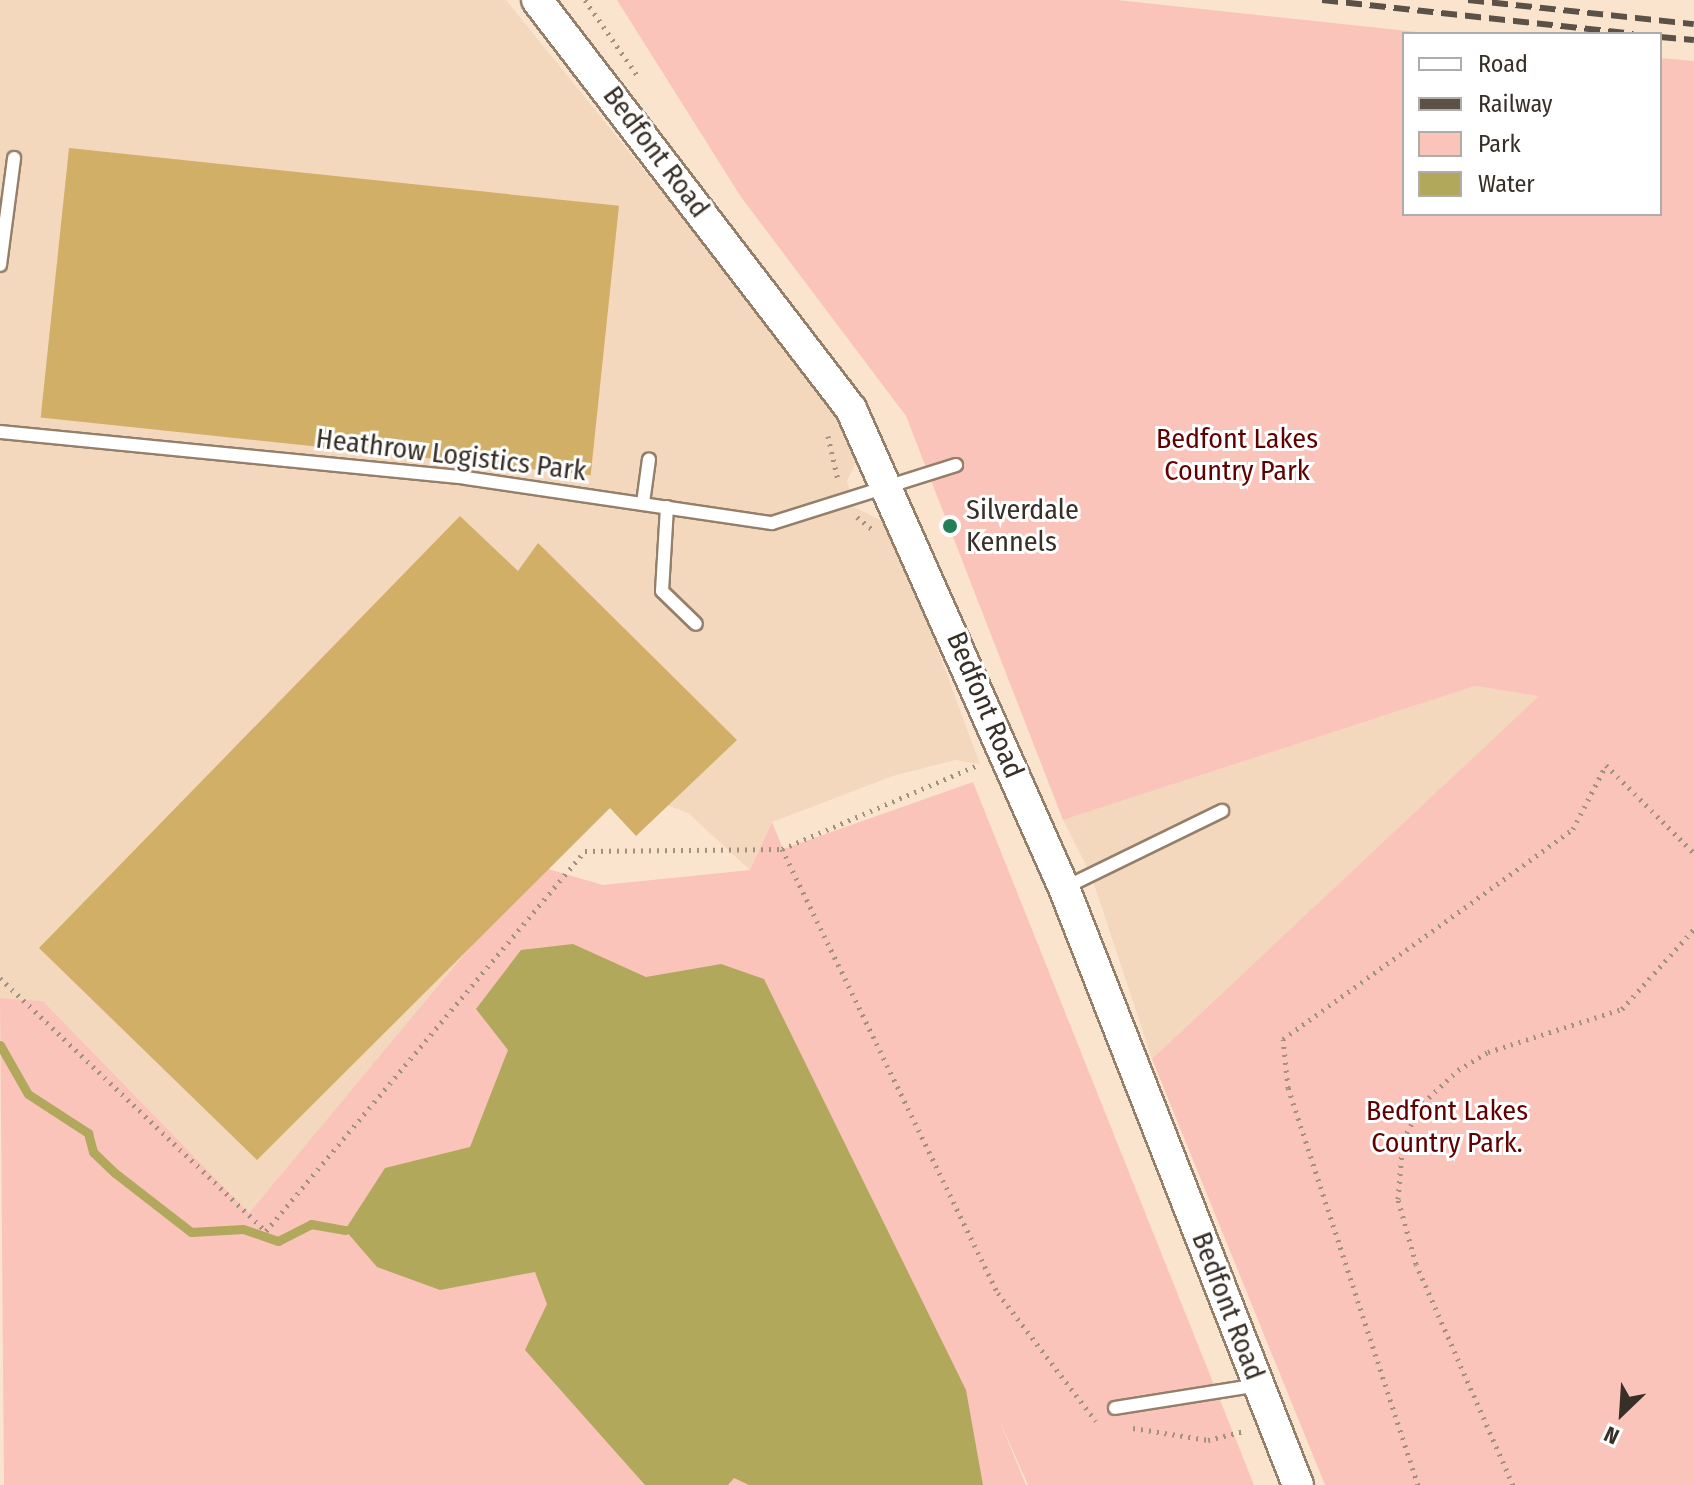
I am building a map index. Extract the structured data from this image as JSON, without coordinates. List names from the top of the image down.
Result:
{
  "streets": {
    "street": ["Bedfont Road"],
    "lane": ["Heathrow Logistics Park"]
  },
  "crossings": [
    ["Bedfont Road", "Heathrow Logistics Park"]
  ],
  "parks": ["Bedfont Lakes Country Park", "Bedfont Lakes Country Park."],
  "places": ["Silverdale Kennels"],
  "legend": [
    "Road",
    "Railway",
    "Park",
    "Water"
  ],
  "north": "bottom left"
}
